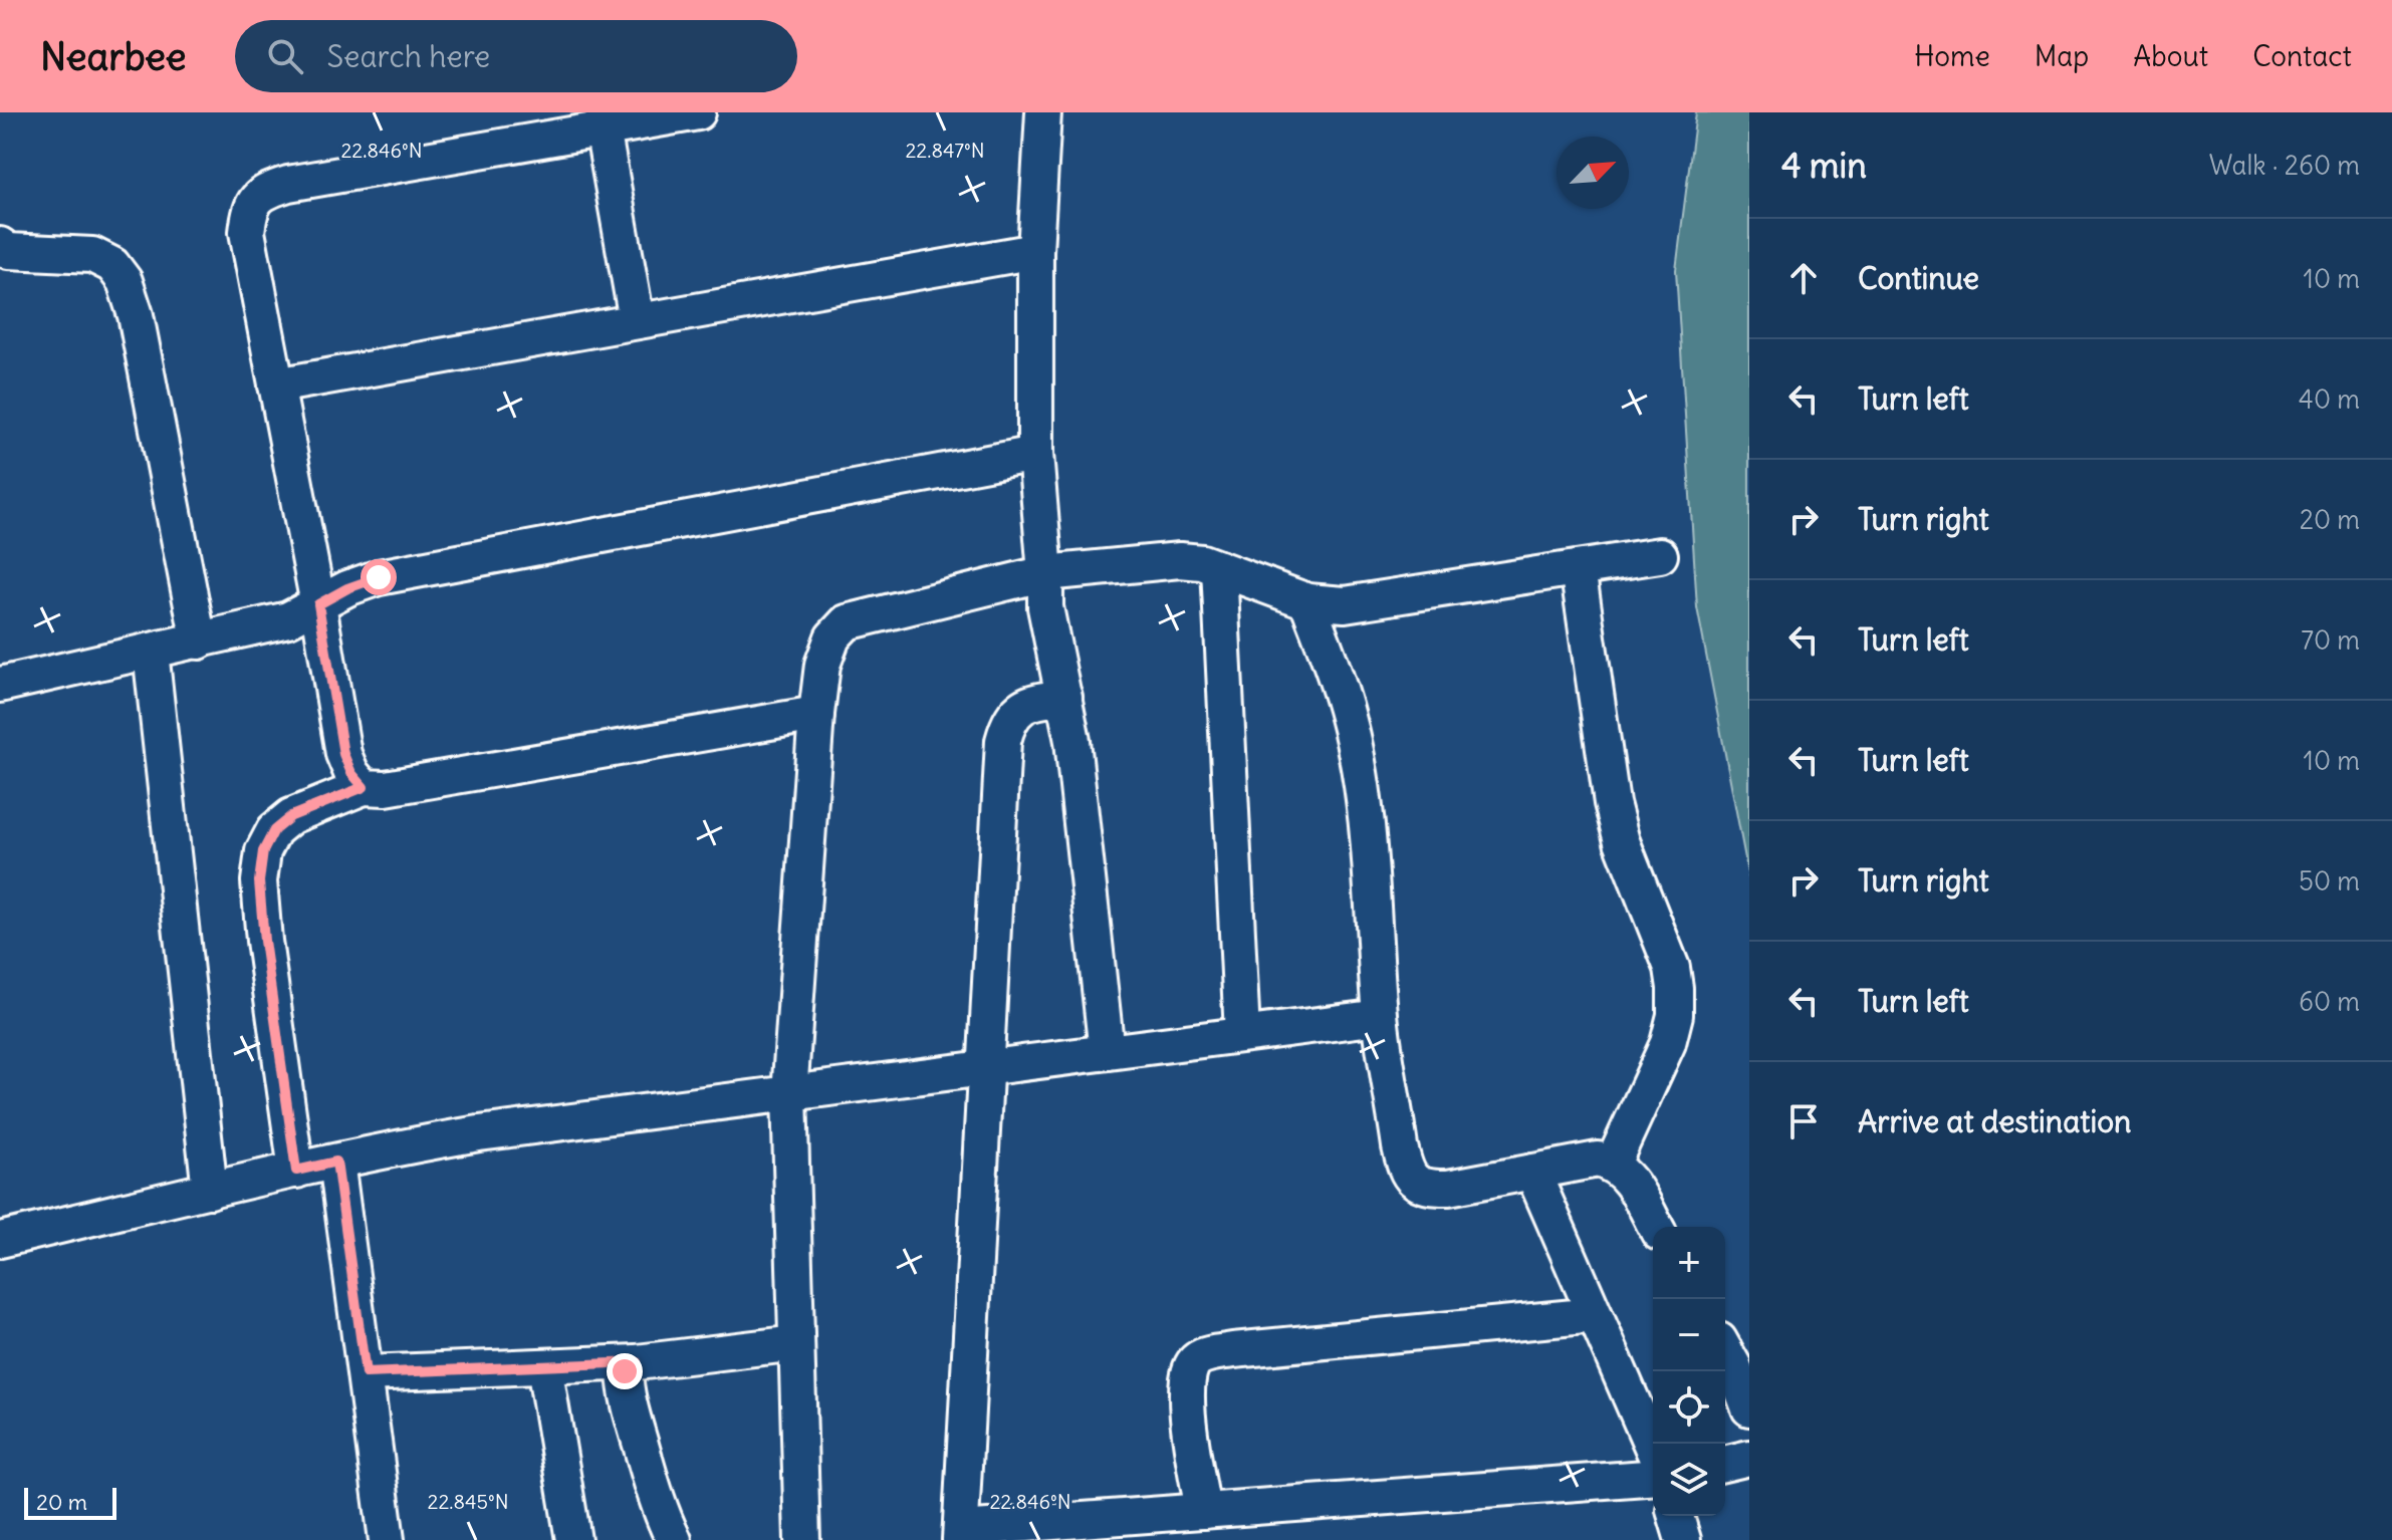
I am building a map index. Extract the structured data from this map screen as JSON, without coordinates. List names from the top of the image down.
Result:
{
  "scale_bar": "20 m",
  "north": "top right",
  "page": {
    "header": "Nearbee",
    "search": "Search here",
    "nav": [
      "Home",
      "Map",
      "About",
      "Contact"
    ],
    "heading": ["4 min", "Walk · 260 m"],
    "list": [
      ["Continue", "10 m"],
      ["Turn left", "40 m"],
      ["Turn right", "20 m"],
      ["Turn left", "70 m"],
      ["Turn left", "10 m"],
      ["Turn right", "50 m"],
      ["Turn left", "60 m"],
      "Arrive at destination"
    ],
    "map_buttons": ["+", "−"],
    "scale": "20 m"
  },
  "coordinates": ["22.846°N", "22.847°N", "22.845°N"]
}
